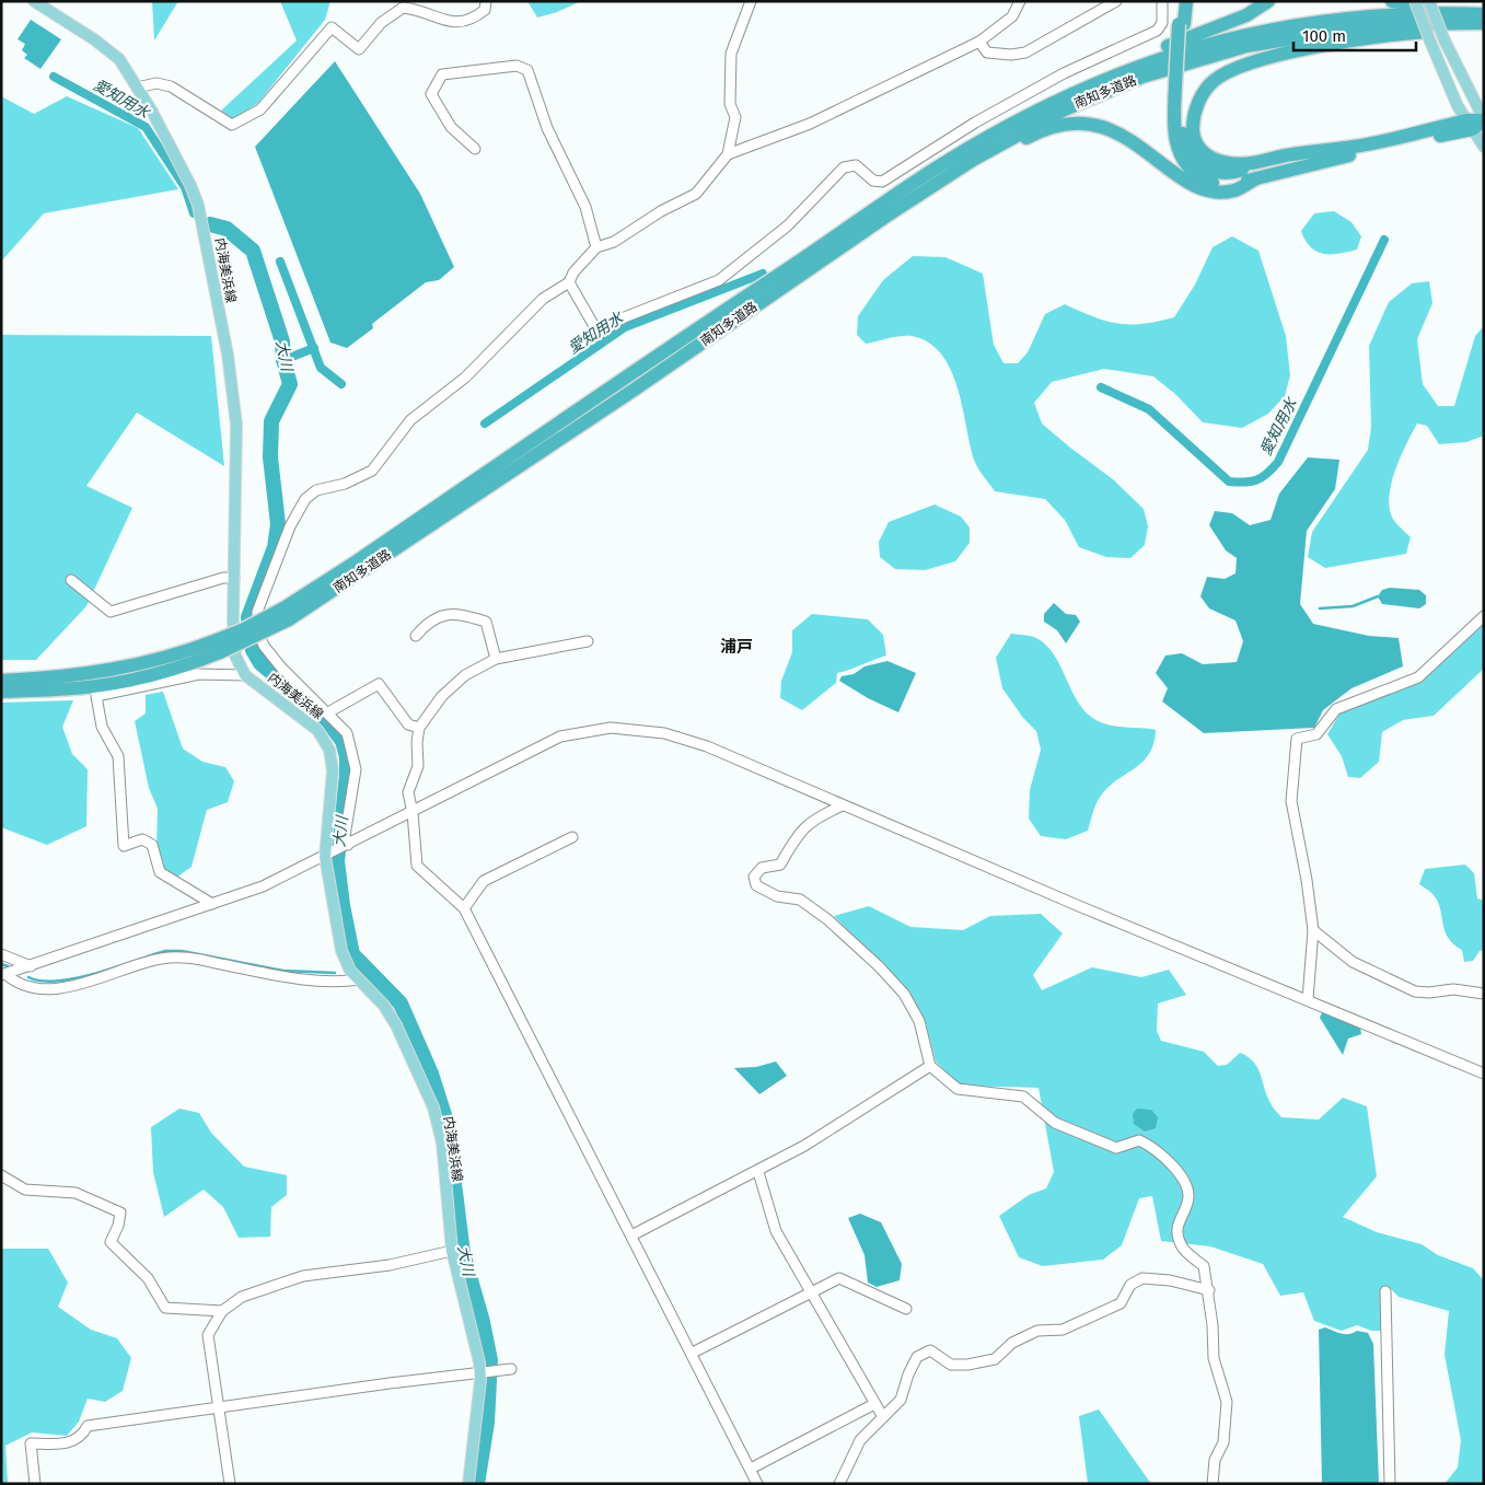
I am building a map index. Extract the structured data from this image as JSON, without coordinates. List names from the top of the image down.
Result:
{
  "streets": {
    "highway": ["南知多道路"],
    "main road": ["内海美浜線"]
  },
  "districts": ["浦戸"],
  "water": ["愛知用水", "大川"],
  "scale_bar": "100 m"
}
